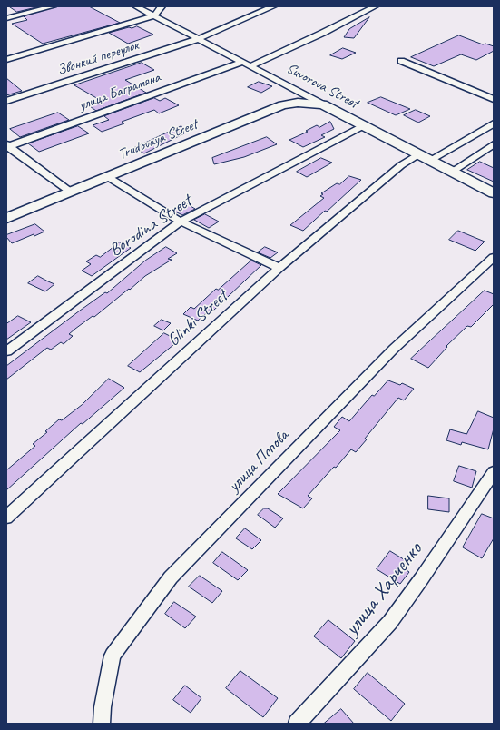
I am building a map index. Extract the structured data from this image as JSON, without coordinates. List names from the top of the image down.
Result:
{
  "streets": {
    "main road": ["Suvorova Street", "Trudovaya Street"],
    "street": [
      "Звонкий переулок",
      "улица Баграмяна",
      "Borodina Street",
      "Glinki Street",
      "улица Попова",
      "улица Харченко"
    ]
  },
  "crossings": [
    ["Звонкий переулок", "Suvorova Street"],
    ["Suvorova Street", "улица Баграмяна"],
    ["Suvorova Street", "Trudovaya Street"],
    ["Suvorova Street", "Borodina Street"],
    ["Suvorova Street", "Glinki Street"]
  ]
}
